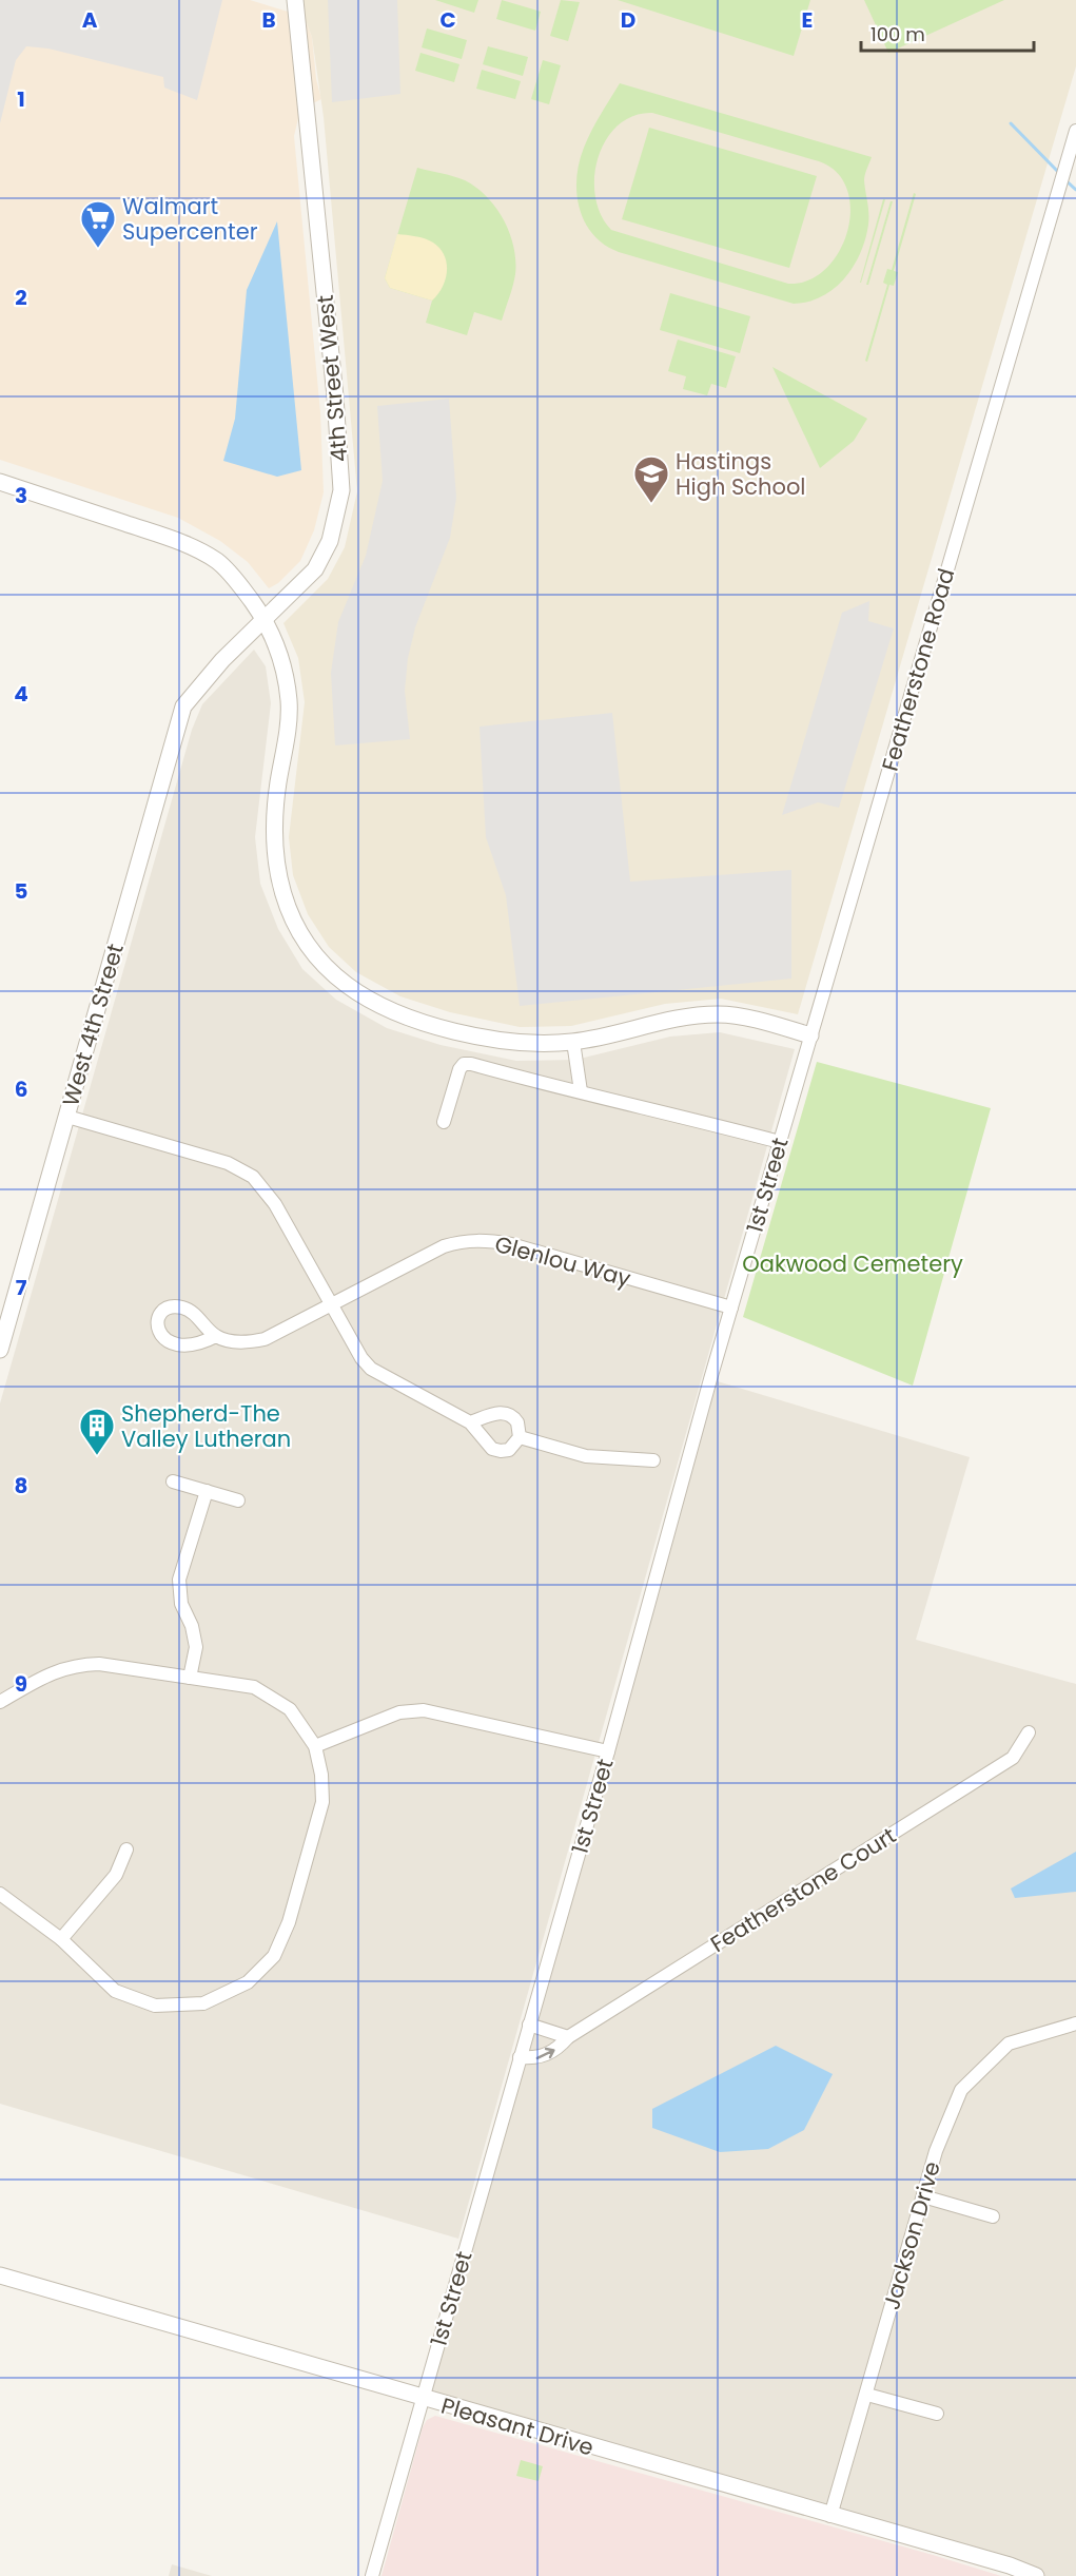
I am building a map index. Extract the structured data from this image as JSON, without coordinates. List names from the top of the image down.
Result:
{
  "streets": {
    "street": [
      "4th Street West",
      "Featherstone Road",
      "West 4th Street",
      "1st Street",
      "Glenlou Way",
      "Featherstone Court",
      "Jackson Drive",
      "Pleasant Drive"
    ]
  },
  "crossings": [
    ["4th Street West", "West 4th Street"],
    ["Featherstone Road", "1st Street"],
    ["1st Street", "Glenlou Way"],
    ["1st Street", "Featherstone Court"],
    ["1st Street", "Pleasant Drive"],
    ["Jackson Drive", "Pleasant Drive"]
  ],
  "parks": ["Oakwood Cemetery"],
  "places": {
    "supermarket": ["Walmart Supercenter"],
    "school or university": ["Hastings High School"],
    "building": ["Shepherd-The Valley Lutheran"]
  },
  "scale_bar": "100 m",
  "grid": {
    "columns": [
      "A",
      "B",
      "C",
      "D",
      "E"
    ],
    "rows": [
      "1",
      "2",
      "3",
      "4",
      "5",
      "6",
      "7",
      "8",
      "9"
    ]
  }
}
